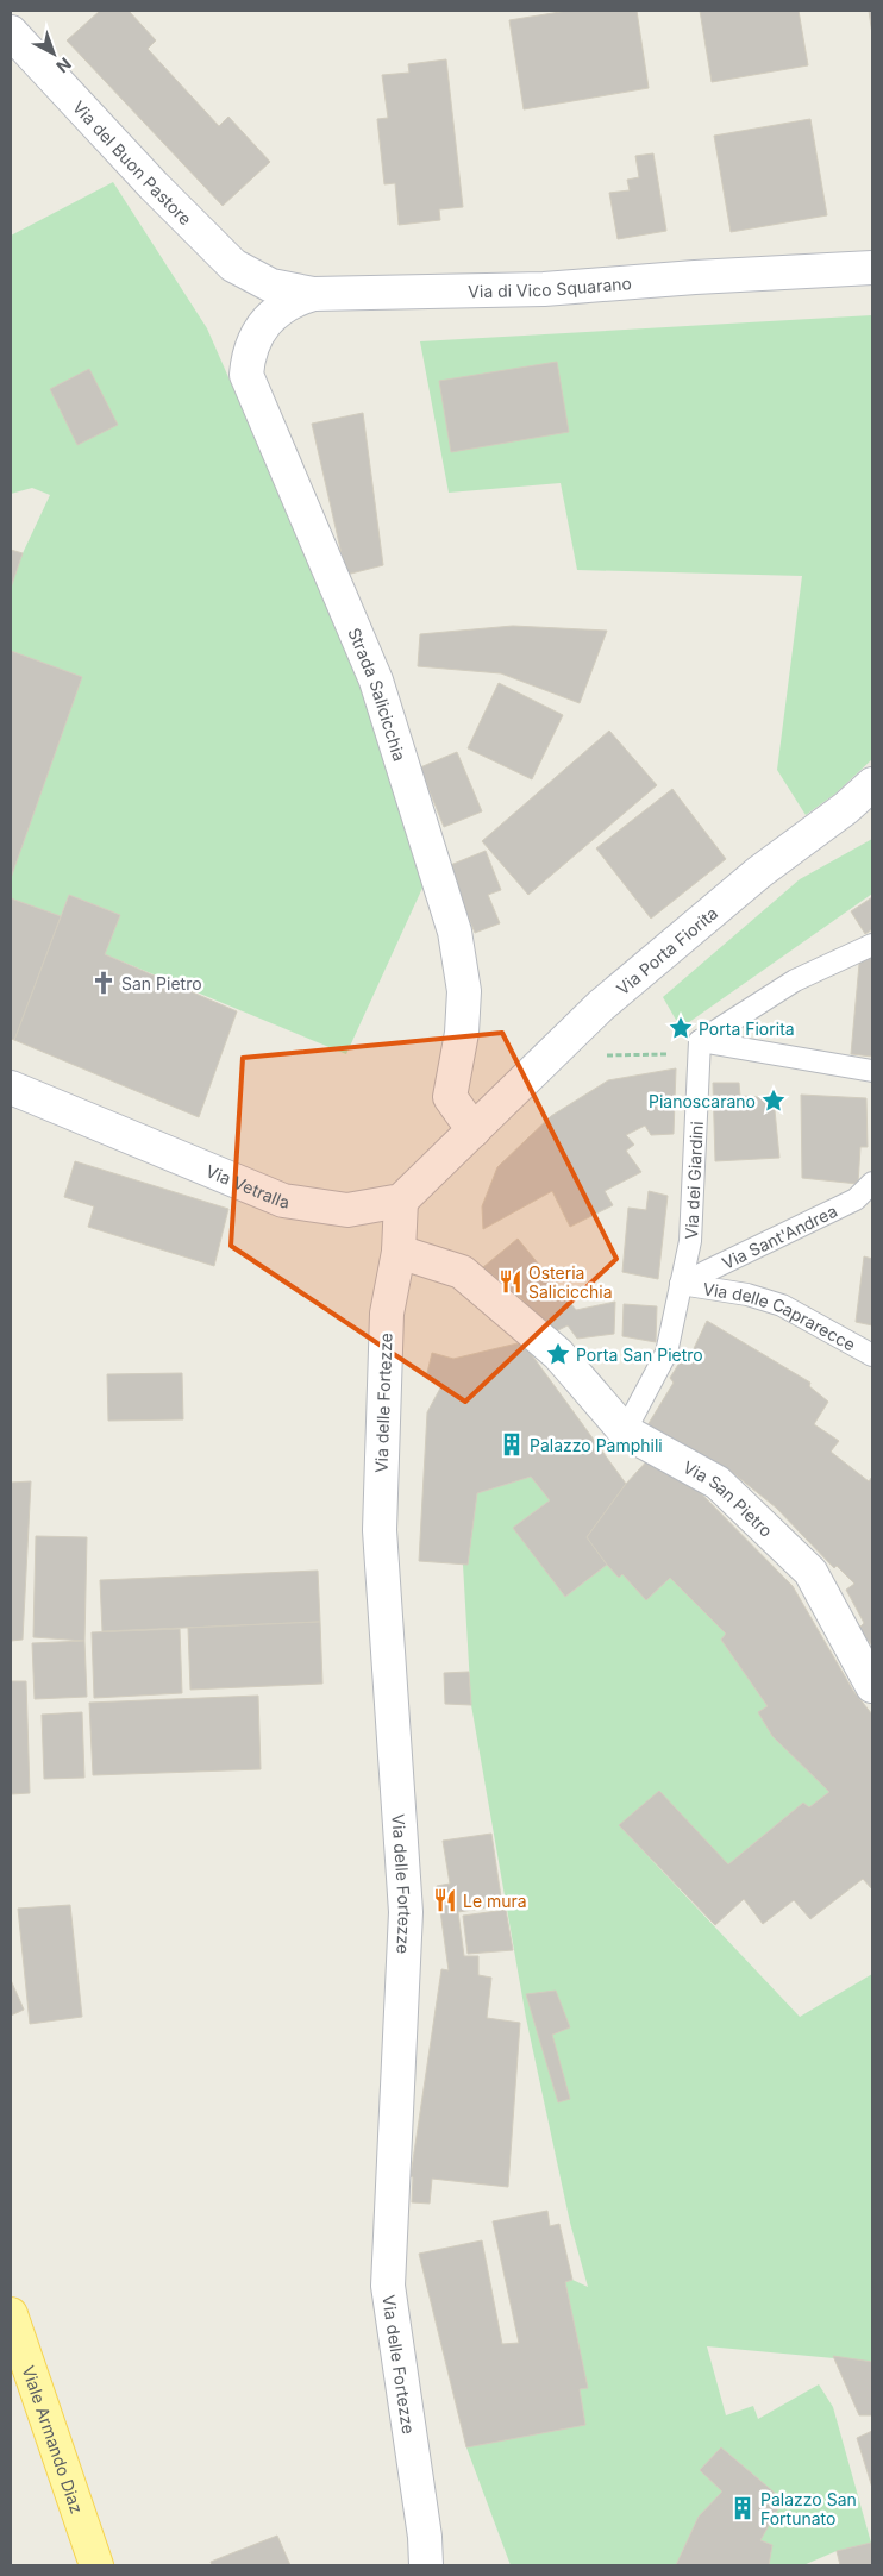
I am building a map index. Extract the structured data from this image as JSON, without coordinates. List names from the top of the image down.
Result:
{
  "streets": {
    "main road": ["Viale Armando Diaz"],
    "street": [
      "Via del Buon Pastore",
      "Via di Vico Squarano",
      "Strada Salicicchia",
      "Via Porta Fiorita",
      "Via Vetralla",
      "Via delle Fortezze",
      "Via San Pietro"
    ],
    "lane": ["Via dei Giardini", "Via Sant'Andrea", "Via delle Caprarecce"]
  },
  "crossings": [
    ["Via del Buon Pastore", "Via di Vico Squarano"],
    ["Via di Vico Squarano", "Strada Salicicchia"],
    ["Strada Salicicchia", "Via Porta Fiorita"],
    ["Via dei Giardini", "Via Sant'Andrea"],
    ["Via dei Giardini", "Via delle Caprarecce"],
    ["Via dei Giardini", "Via San Pietro"],
    ["Via Vetralla", "Via delle Fortezze"],
    ["Via Sant'Andrea", "Via delle Caprarecce"],
    ["Via delle Fortezze", "Via San Pietro"]
  ],
  "places": {
    "church": ["San Pietro"],
    "place": ["Porta Fiorita", "Pianoscarano", "Porta San Pietro"],
    "restaurant": ["Osteria Salicicchia", "Le mura"],
    "building": ["Palazzo Pamphili", "Palazzo San Fortunato"]
  },
  "north": "bottom right"
}
